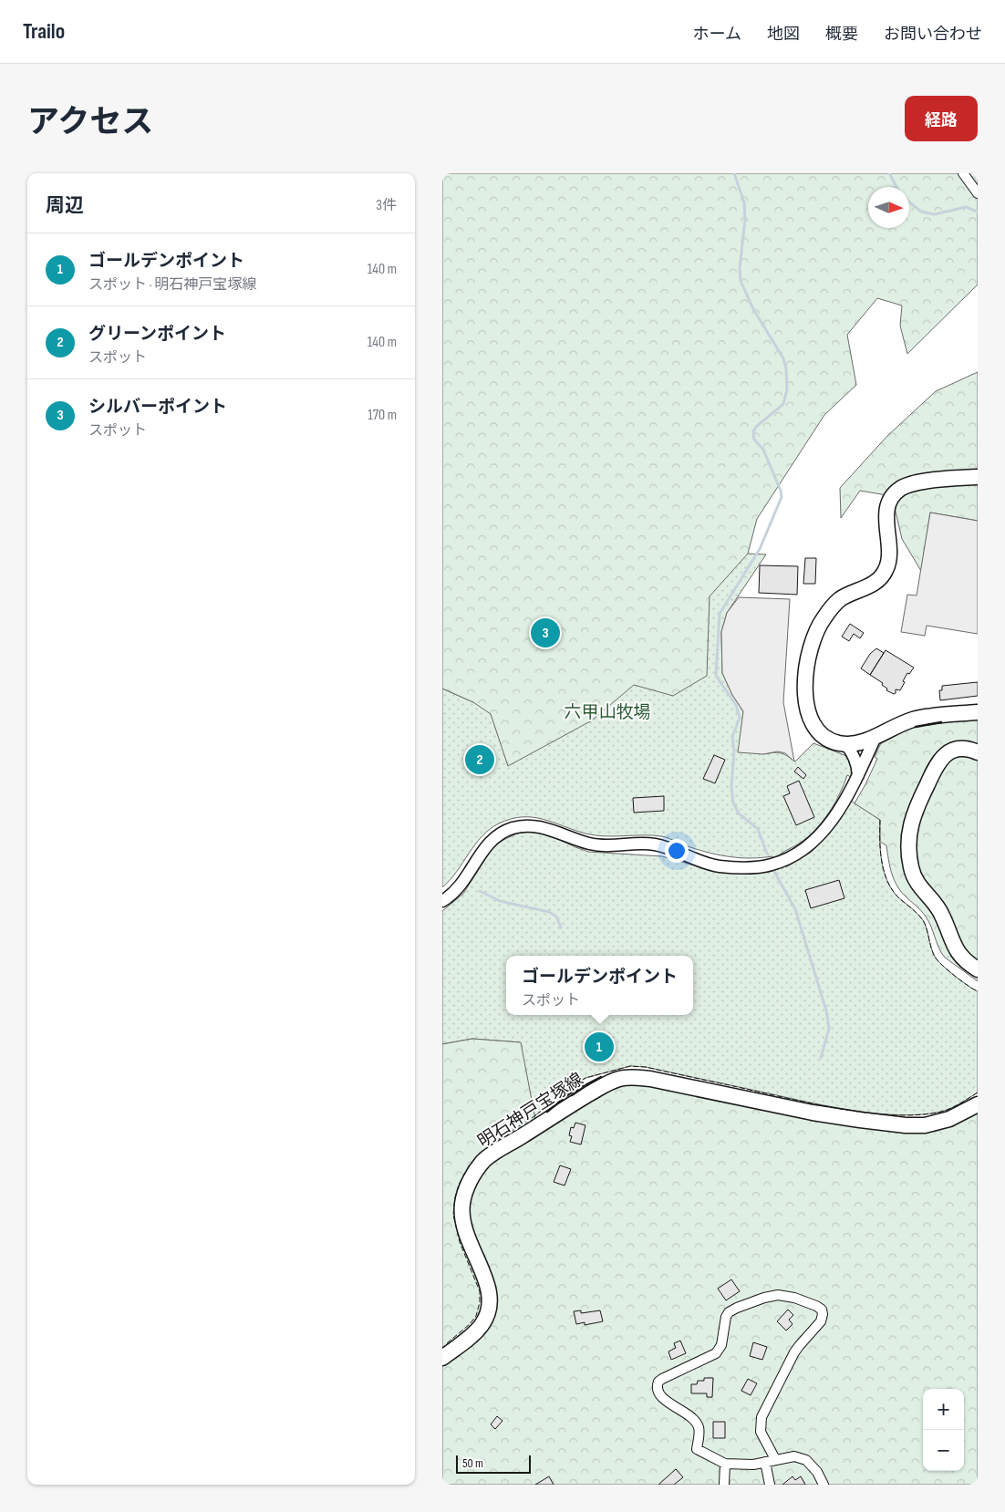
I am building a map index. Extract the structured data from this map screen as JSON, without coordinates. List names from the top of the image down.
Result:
{
  "streets": {
    "main road": ["明石神戸宝塚線"]
  },
  "parks": ["六甲山牧場"],
  "scale_bar": "50 m",
  "north": "right",
  "page": {
    "header": "Trailo",
    "nav": [
      "ホーム",
      "地図",
      "概要",
      "お問い合わせ"
    ],
    "title": "アクセス",
    "buttons": "経路",
    "heading": ["周辺", "3件"],
    "list": [
      {
        "mark": "1",
        "name": "ゴールデンポイント",
        "note": "スポット · 明石神戸宝塚線",
        "value": "140 m"
      },
      {
        "mark": "2",
        "name": "グリーンポイント",
        "note": "スポット",
        "value": "140 m"
      },
      {
        "mark": "3",
        "name": "シルバーポイント",
        "note": "スポット",
        "value": "170 m"
      }
    ],
    "pins": ["3", "2", "1"],
    "popup": ["ゴールデンポイント", "スポット"],
    "map_buttons": ["+", "−"],
    "scale": "50 m"
  }
}
